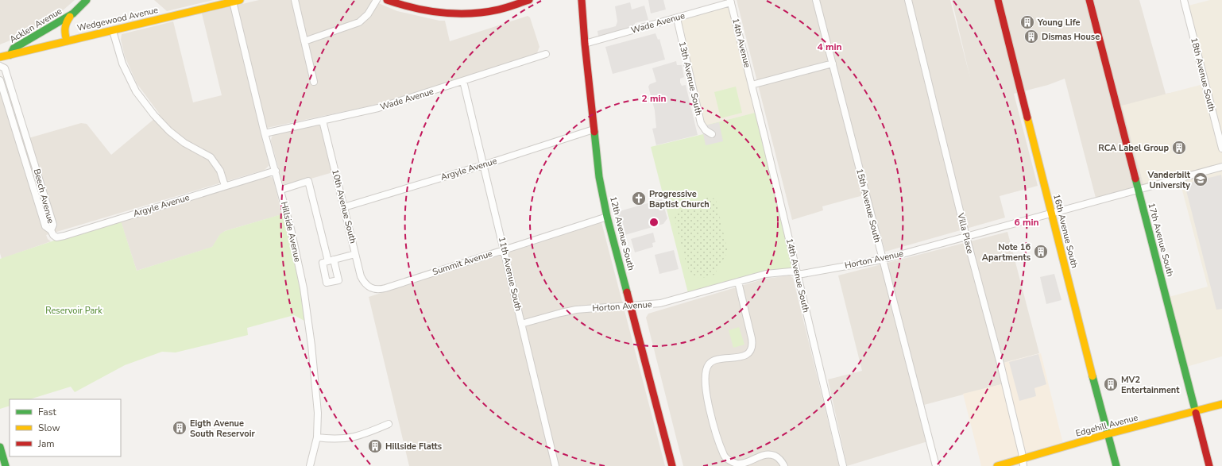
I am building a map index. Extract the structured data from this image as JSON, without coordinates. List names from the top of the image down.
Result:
{
  "streets": {
    "main road": [
      "Wedgewood Avenue",
      "Acklen Avenue",
      "16th Avenue South",
      "12th Avenue South",
      "17th Avenue South",
      "Edgehill Avenue"
    ],
    "street": [
      "Wade Avenue",
      "14th Avenue",
      "18th Avenue South",
      "13th Avenue South",
      "Argyle Avenue",
      "Beech Avenue",
      "15th Avenue South",
      "10th Avenue South",
      "Hillside Avenue",
      "Villa Place",
      "Horton Avenue",
      "Summit Avenue",
      "11th Avenue South",
      "14th Avenue South"
    ]
  },
  "crossings": [
    ["Wedgewood Avenue", "Acklen Avenue"],
    ["Wedgewood Avenue", "Hillside Avenue"],
    ["Wade Avenue", "14th Avenue"],
    ["Wade Avenue", "13th Avenue South"],
    ["Wade Avenue", "10th Avenue South"],
    ["Wade Avenue", "Hillside Avenue"],
    ["Wade Avenue", "12th Avenue South"],
    ["Wade Avenue", "11th Avenue South"],
    ["14th Avenue", "14th Avenue South"],
    ["Argyle Avenue", "Beech Avenue"],
    ["Argyle Avenue", "10th Avenue South"],
    ["Argyle Avenue", "Hillside Avenue"],
    ["Argyle Avenue", "12th Avenue South"],
    ["Argyle Avenue", "11th Avenue South"],
    ["15th Avenue South", "Horton Avenue"],
    ["10th Avenue South", "Summit Avenue"],
    ["16th Avenue South", "Horton Avenue"],
    ["16th Avenue South", "Edgehill Avenue"],
    ["12th Avenue South", "Horton Avenue"],
    ["12th Avenue South", "Summit Avenue"],
    ["Villa Place", "Horton Avenue"],
    ["Villa Place", "Edgehill Avenue"],
    ["17th Avenue South", "Horton Avenue"],
    ["17th Avenue South", "Edgehill Avenue"],
    ["Horton Avenue", "11th Avenue South"],
    ["Horton Avenue", "14th Avenue South"],
    ["Summit Avenue", "11th Avenue South"]
  ],
  "parks": ["Reservoir Park"],
  "places": {
    "building": [
      "Young Life",
      "Dismas House",
      "RCA Label Group",
      "Note 16 Apartments",
      "MV2 Entertainment",
      "Eigth Avenue South Reservoir",
      "Hillside Flatts"
    ],
    "school or university": ["Vanderbilt University"],
    "church": ["Progressive Baptist Church"]
  },
  "legend": ["Fast", "Slow", "Jam"],
  "rings": ["4 min", "2 min", "6 min"]
}
